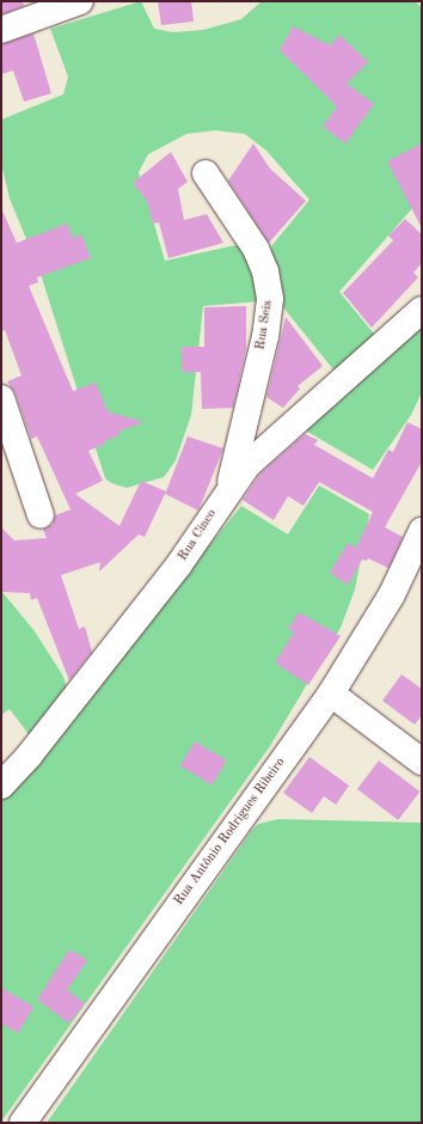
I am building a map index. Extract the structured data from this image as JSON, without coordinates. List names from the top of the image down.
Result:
{
  "streets": {
    "street": ["Rua Seis", "Rua Cinco", "Rua Antônio Rodrigues Ribeiro"]
  },
  "crossings": [
    ["Rua Seis", "Rua Cinco"]
  ]
}
